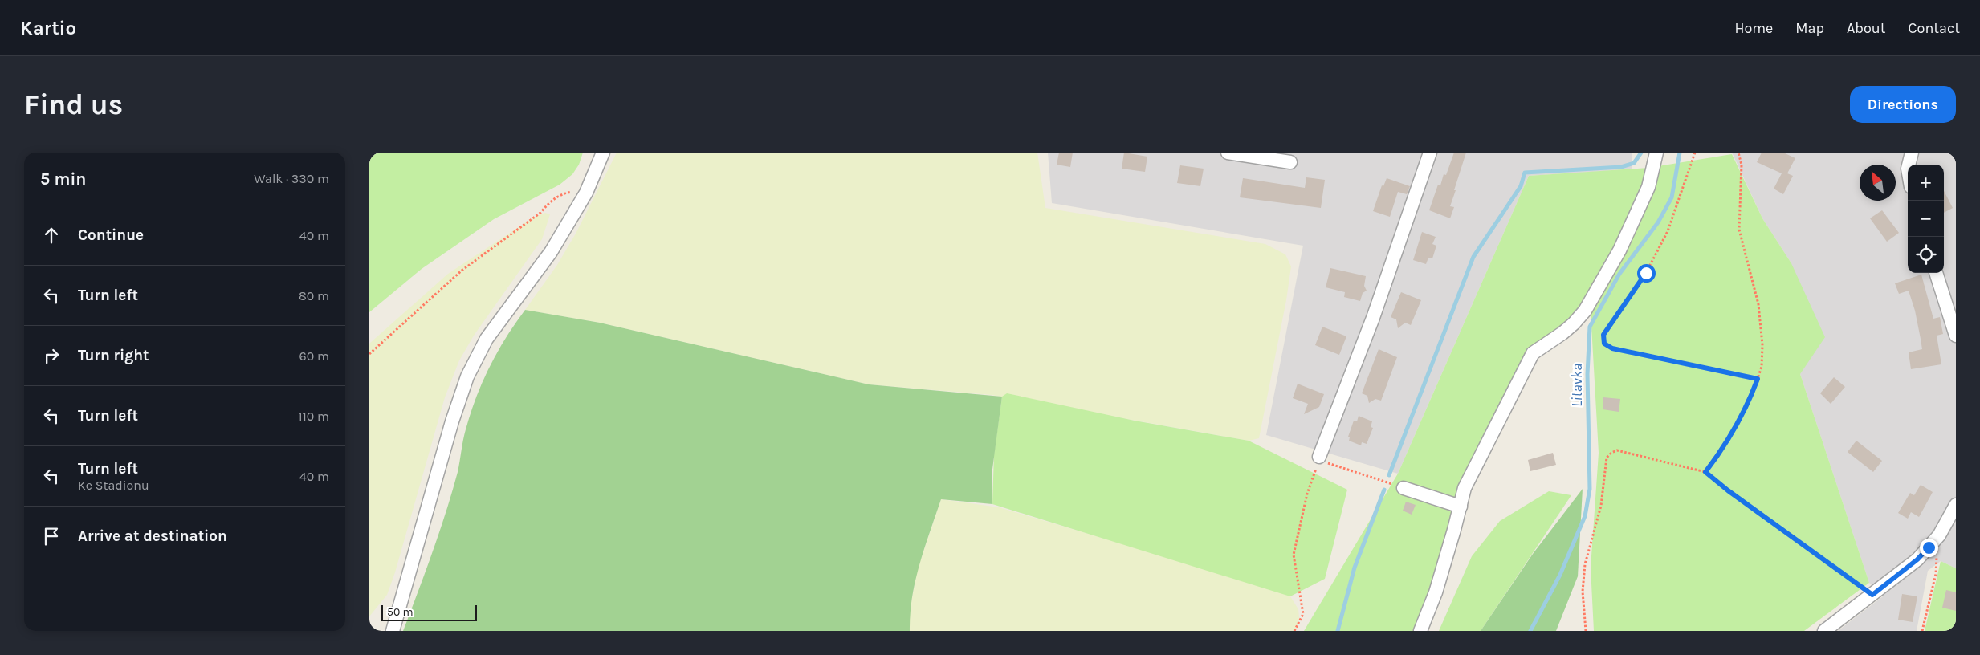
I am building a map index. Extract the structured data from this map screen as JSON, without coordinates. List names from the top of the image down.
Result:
{
  "water": ["Litavka"],
  "scale_bar": "50 m",
  "north": "top left",
  "page": {
    "header": "Kartio",
    "nav": [
      "Home",
      "Map",
      "About",
      "Contact"
    ],
    "buttons": "Directions",
    "title": "Find us",
    "heading": ["5 min", "Walk · 330 m"],
    "map_buttons": ["+", "−"],
    "list": [
      ["Continue", "40 m"],
      ["Turn left", "80 m"],
      ["Turn right", "60 m"],
      ["Turn left", "110 m"],
      ["Turn left", "Ke Stadionu", "40 m"],
      "Arrive at destination"
    ],
    "scale": "50 m"
  }
}
